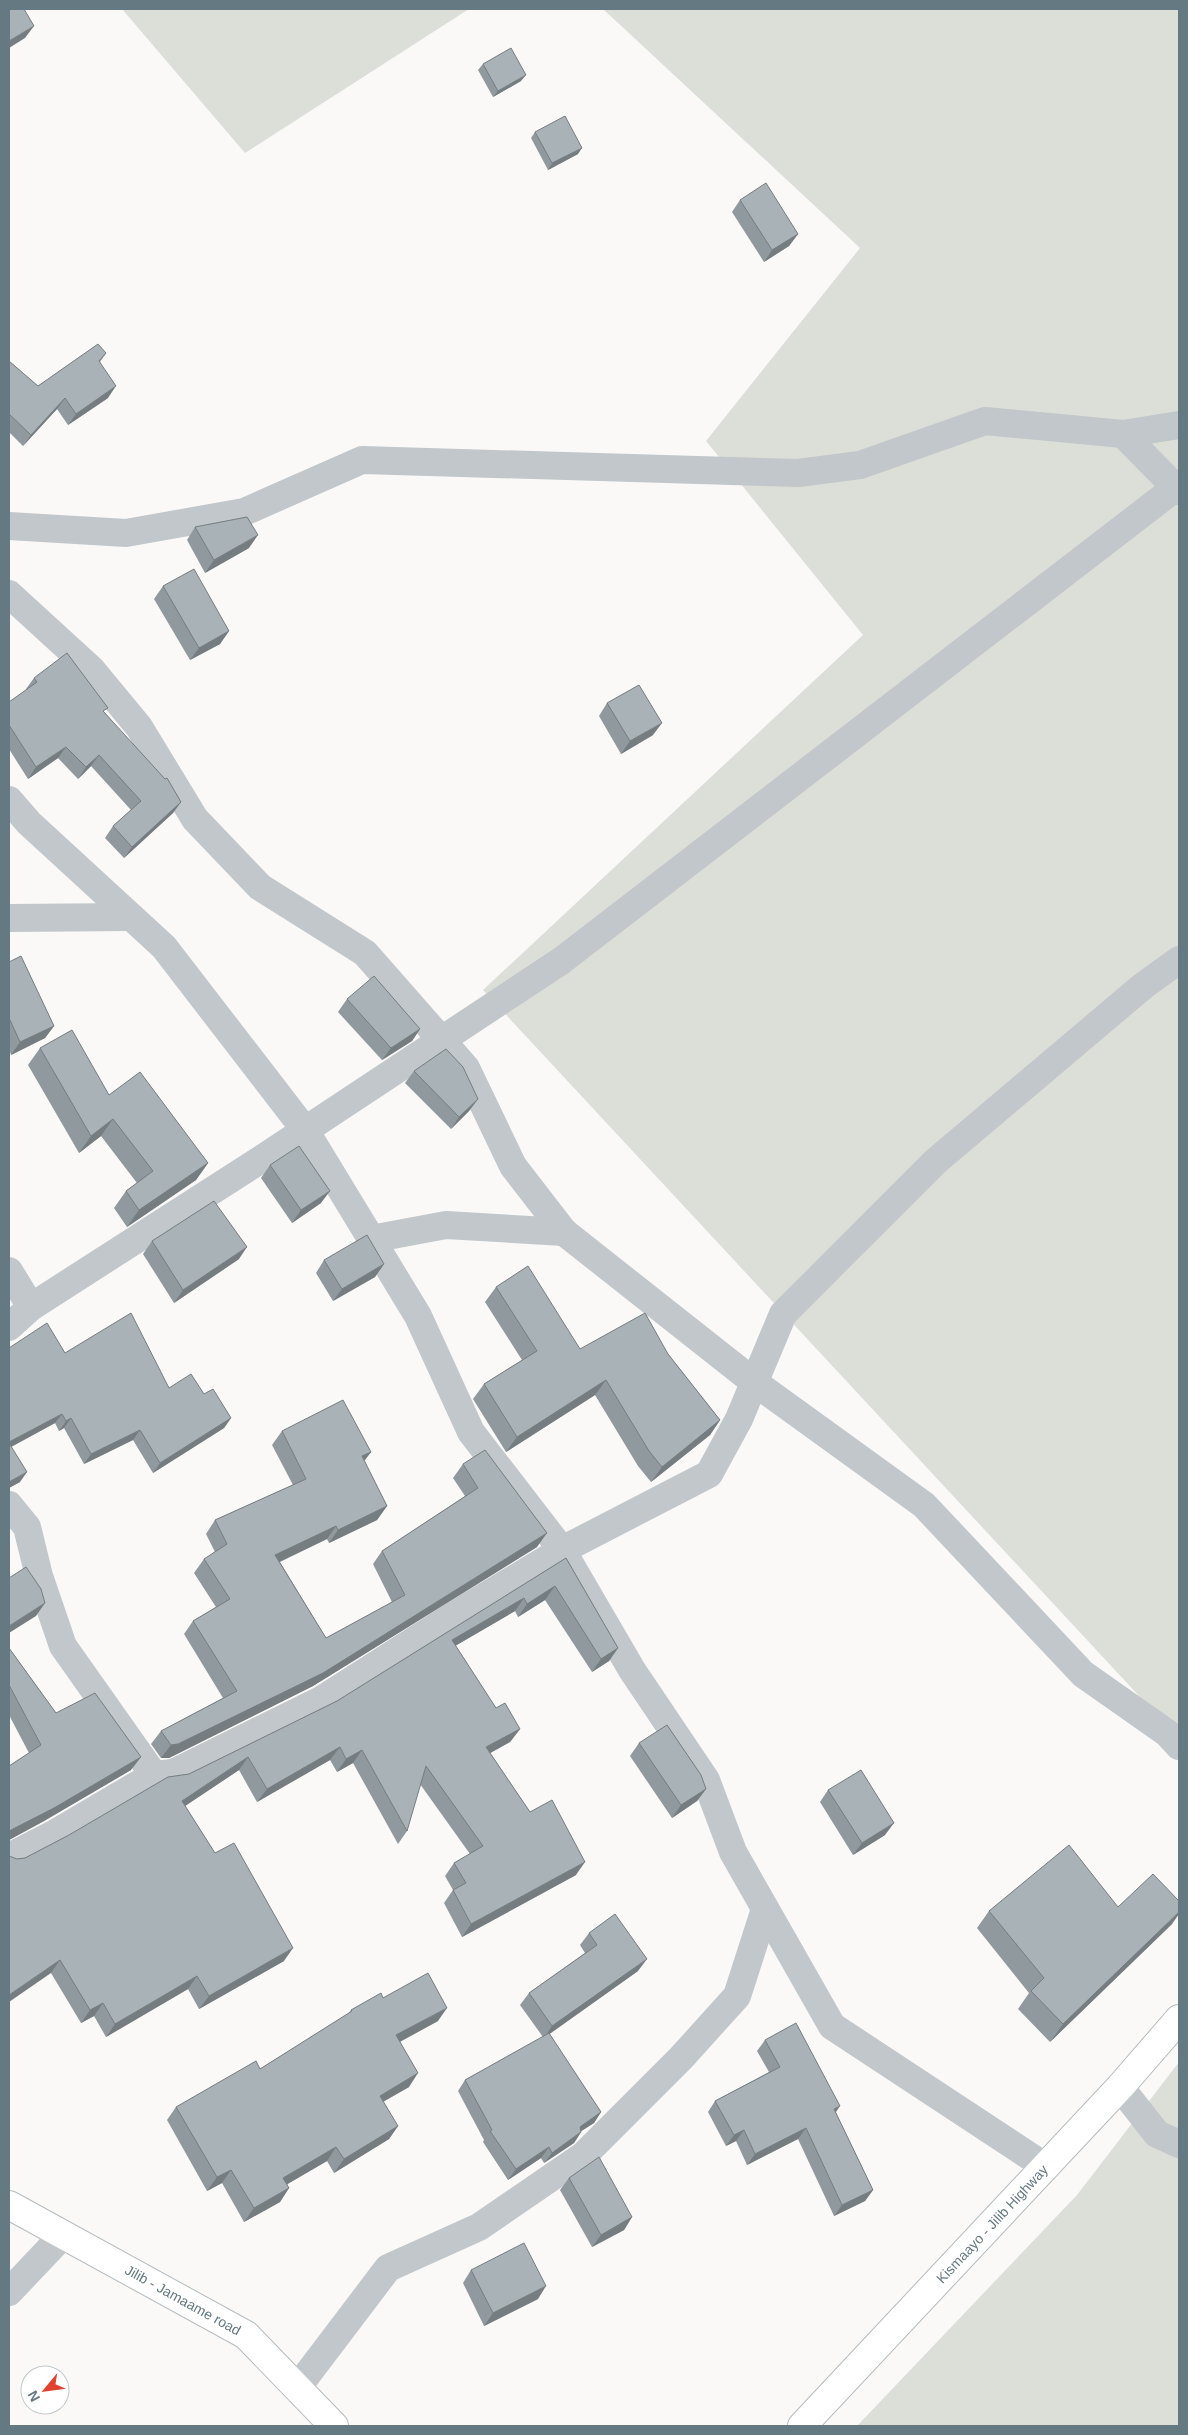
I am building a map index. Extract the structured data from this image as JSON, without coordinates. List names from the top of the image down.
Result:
{
  "streets": {
    "main road": ["Kismaayo - Jilib Highway", "Jilib - Jamaame road"]
  },
  "north": "bottom left"
}
